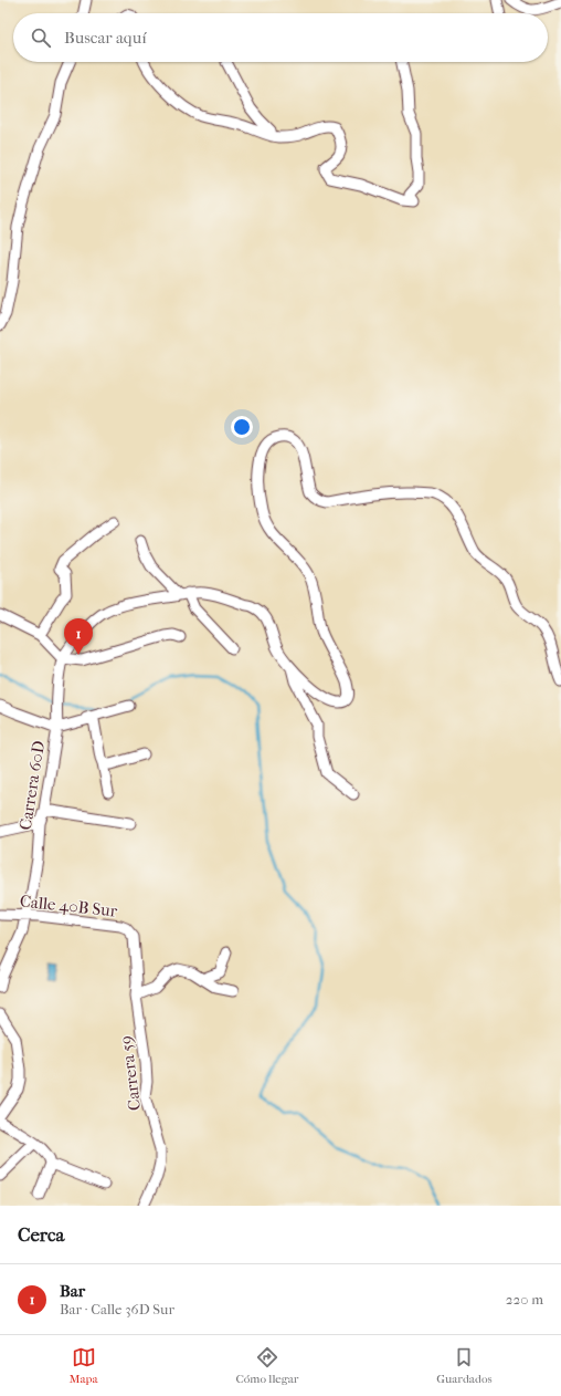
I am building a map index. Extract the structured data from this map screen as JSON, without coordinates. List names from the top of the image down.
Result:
{
  "streets": {
    "street": ["Carrera 60D", "Calle 40B Sur", "Carrera 59"]
  },
  "crossings": [
    ["Carrera 60D", "Calle 40B Sur"],
    ["Calle 40B Sur", "Carrera 59"]
  ],
  "page": {
    "search": "Buscar aquí",
    "pins": "1",
    "heading": "Cerca",
    "list": [
      {
        "mark": "1",
        "name": "Bar",
        "note": "Bar · Calle 36D Sur",
        "value": "220 m"
      }
    ],
    "nav": ["Mapa", "Cómo llegar", "Guardados"]
  }
}
